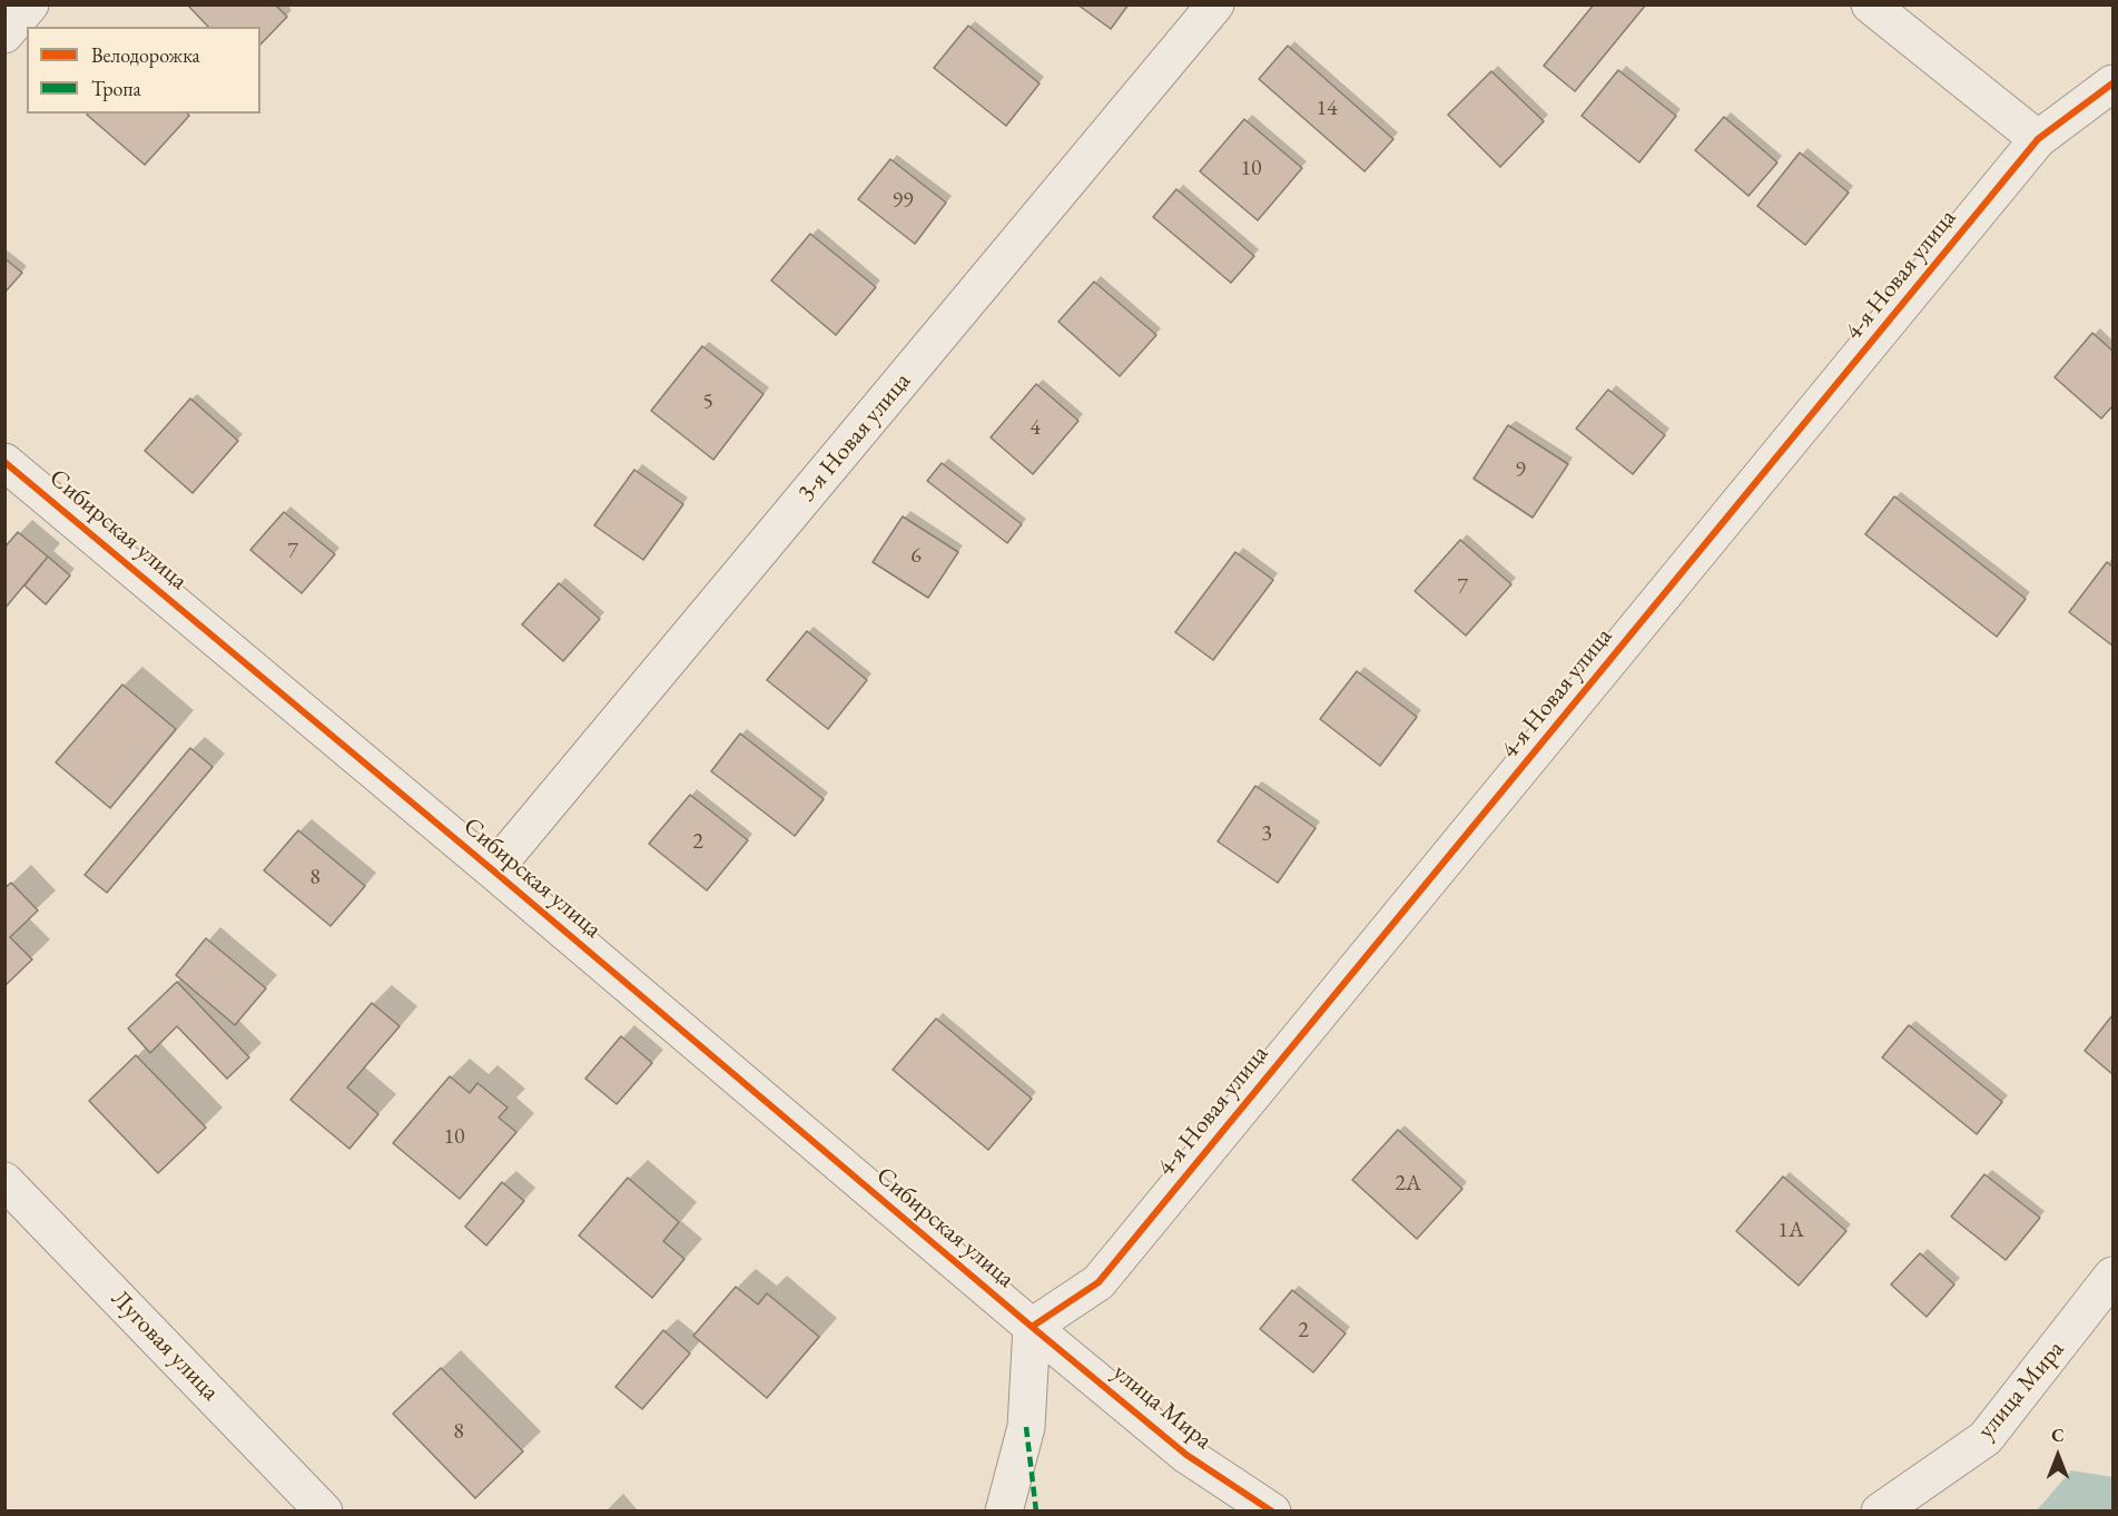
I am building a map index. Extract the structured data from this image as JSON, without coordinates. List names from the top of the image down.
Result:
{
  "streets": {
    "street": [
      "4-я Новая улица",
      "3-я Новая улица",
      "Сибирская улица",
      "Луговая улица",
      "улица Мира"
    ]
  },
  "crossings": [
    ["4-я Новая улица", "Сибирская улица"],
    ["4-я Новая улица", "улица Мира"],
    ["3-я Новая улица", "Сибирская улица"],
    ["Сибирская улица", "улица Мира"]
  ],
  "house_numbers": [
    "14",
    "10",
    "99",
    "5",
    "4",
    "9",
    "7",
    "6",
    "7",
    "3",
    "2",
    "8",
    "10",
    "2А",
    "1А",
    "2",
    "8"
  ],
  "legend": ["Велодорожка", "Тропа"],
  "north": "top"
}
